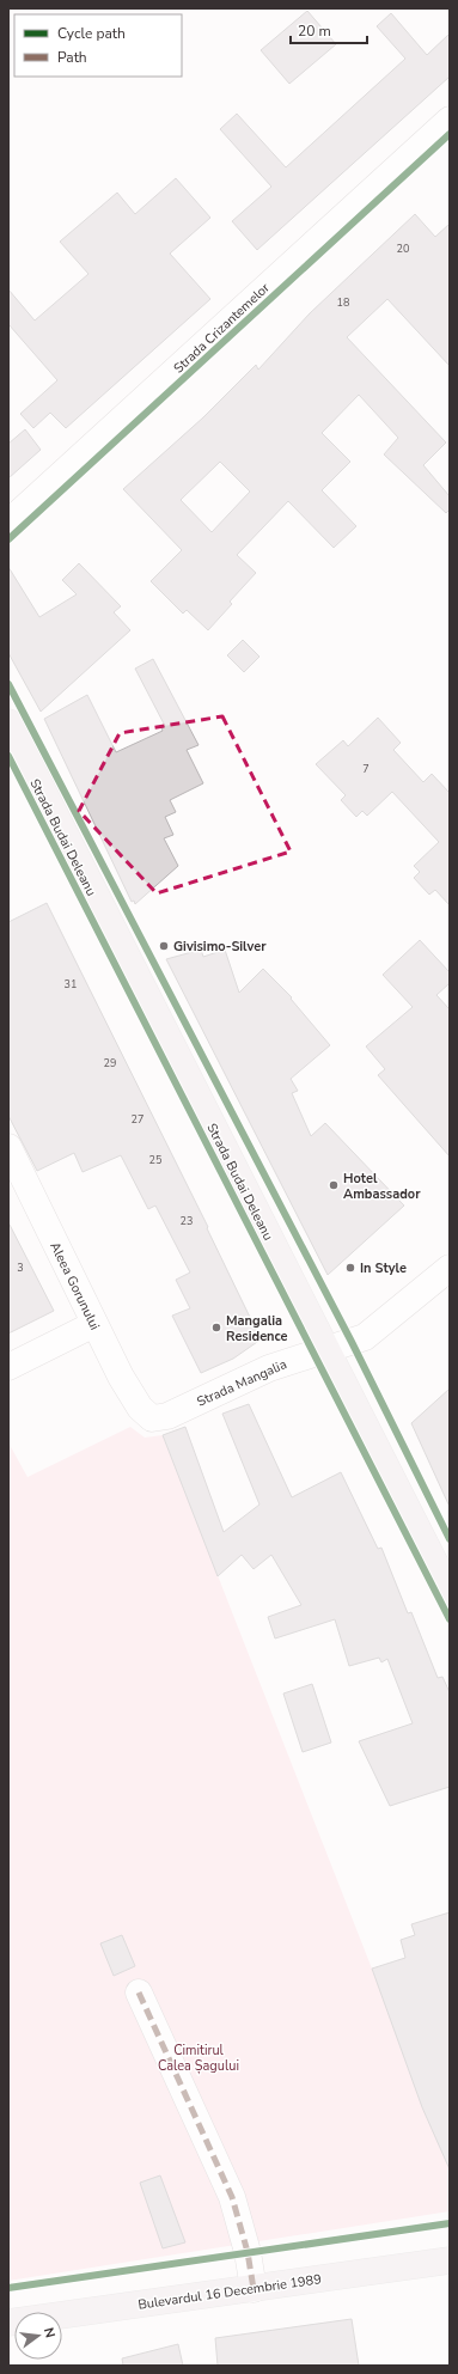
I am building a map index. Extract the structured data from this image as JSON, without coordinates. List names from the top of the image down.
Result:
{
  "streets": {
    "main road": ["Strada Budai Deleanu", "Bulevardul 16 Decembrie 1989"],
    "street": ["Strada Crizantemelor", "Aleea Gorunului", "Strada Mangalia"]
  },
  "crossings": [
    ["Strada Budai Deleanu", "Strada Mangalia"],
    ["Aleea Gorunului", "Strada Mangalia"]
  ],
  "parks": ["Cimitirul Calea Șagului"],
  "places": [
    "Givisimo-Silver",
    "Hotel Ambassador",
    "In Style",
    "Mangalia Residence"
  ],
  "house_numbers": [
    "20",
    "18",
    "7",
    "31",
    "29",
    "27",
    "25",
    "23",
    "3"
  ],
  "legend": ["Cycle path", "Path"],
  "scale_bar": "20 m",
  "north": "right"
}
